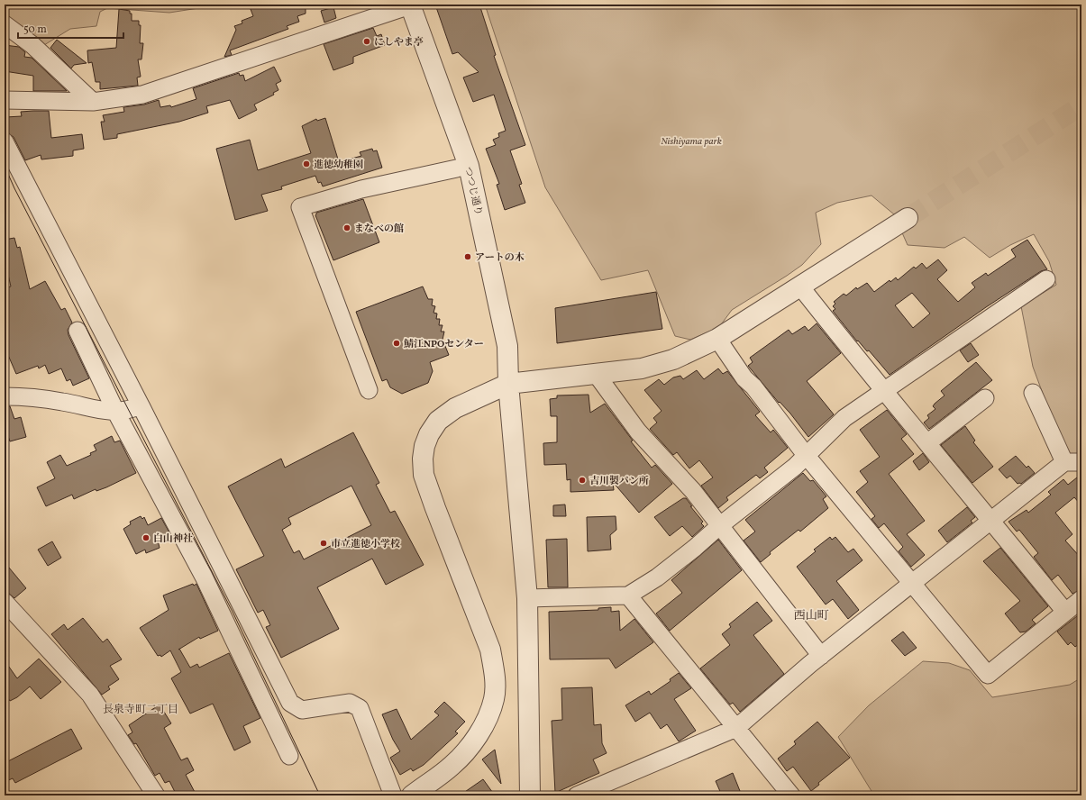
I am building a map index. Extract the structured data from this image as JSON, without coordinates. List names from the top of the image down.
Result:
{
  "streets": {
    "street": ["つつじ通り"]
  },
  "districts": ["西山町", "長泉寺町二丁目"],
  "parks": ["Nishiyama park"],
  "places": [
    "にしやま亭",
    "進徳幼稚園",
    "まなべの館",
    "アートの木",
    "鯖江NPOセンター",
    "吉川製パン所",
    "白山神社",
    "市立進徳小学校"
  ],
  "scale_bar": "50 m"
}
